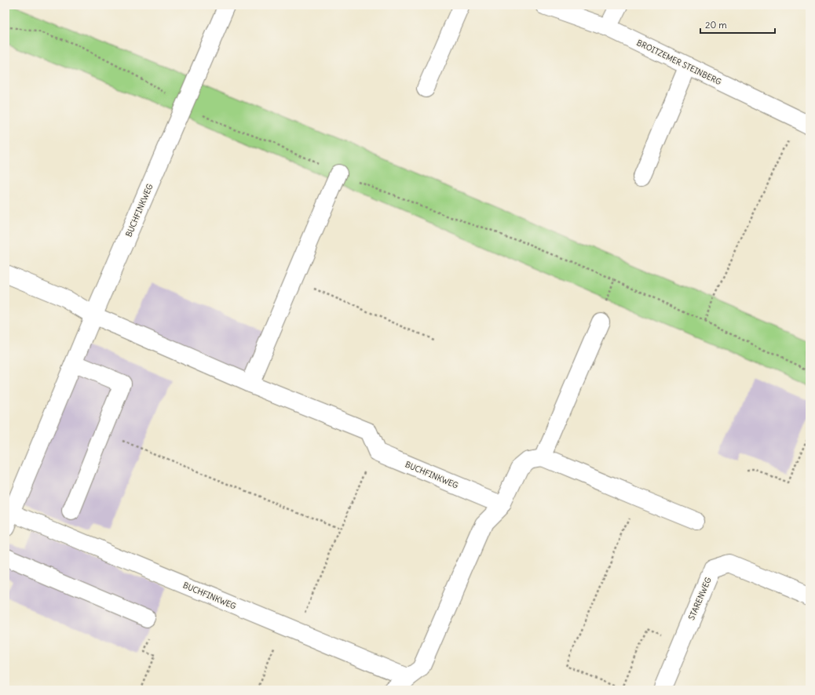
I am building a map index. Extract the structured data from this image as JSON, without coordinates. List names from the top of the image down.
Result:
{
  "streets": {
    "street": ["BROITZEMER STEINBERG", "BUCHFINKWEG", "STARENWEG"]
  },
  "scale_bar": "20 m"
}
